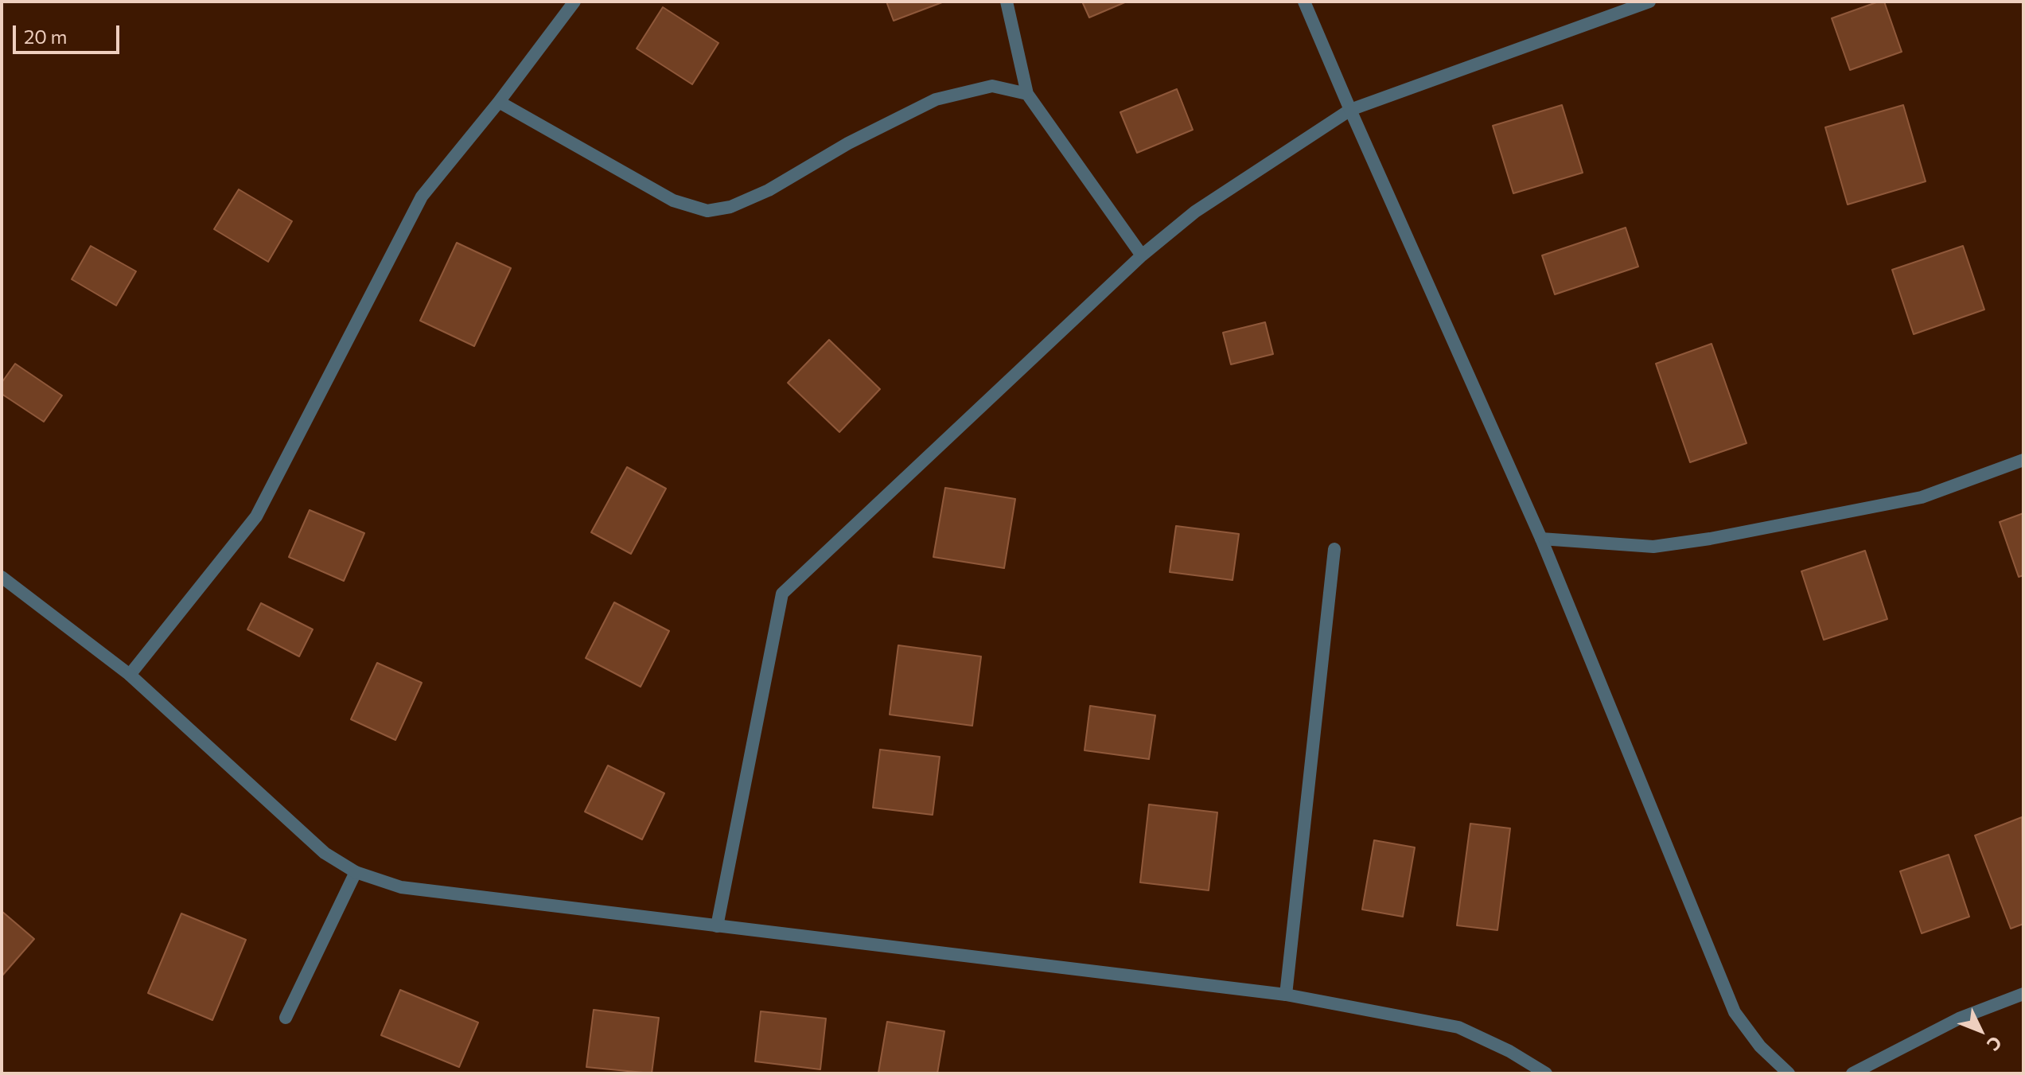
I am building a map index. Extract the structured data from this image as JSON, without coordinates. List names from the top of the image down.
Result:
{
  "scale_bar": "20 m",
  "north": "bottom right"
}
